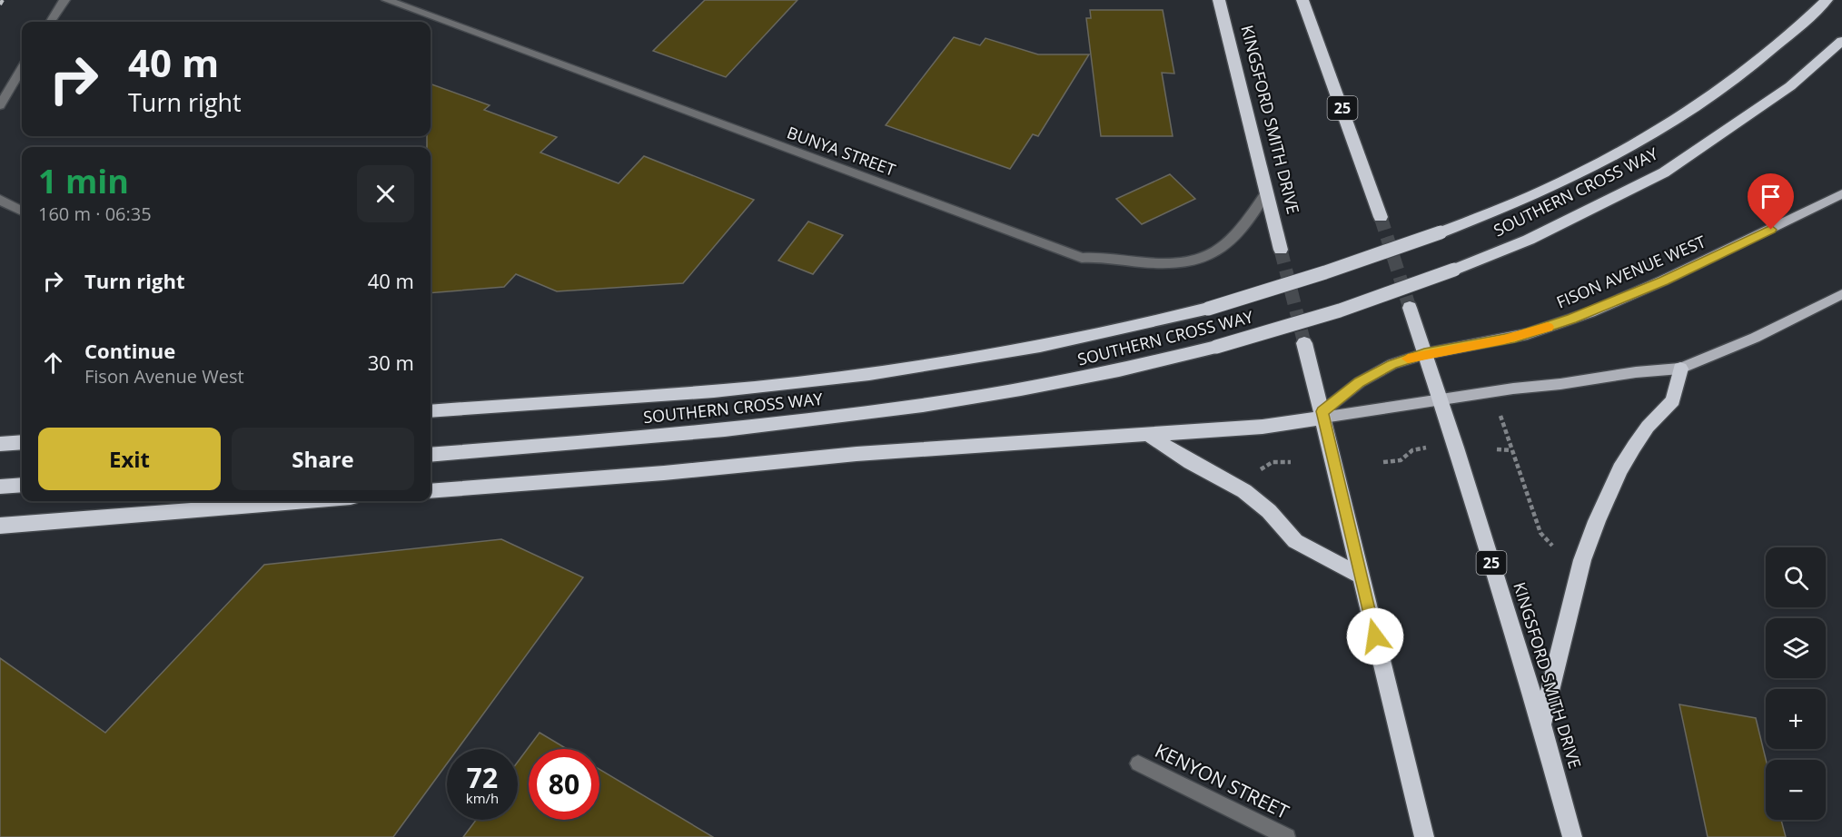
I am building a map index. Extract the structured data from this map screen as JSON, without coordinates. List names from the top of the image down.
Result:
{
  "streets": {
    "highway": ["25", "KINGSFORD SMITH DRIVE", "SOUTHERN CROSS WAY"],
    "main road": ["FISON AVENUE WEST"],
    "street": ["BUNYA STREET", "KENYON STREET"]
  },
  "crossings": [
    ["KINGSFORD SMITH DRIVE", "BUNYA STREET"],
    ["KINGSFORD SMITH DRIVE", "FISON AVENUE WEST"]
  ],
  "page": {
    "turn": ["40 m", "Turn right"],
    "heading": ["1 min", "160 m · 06:35"],
    "list": [
      {
        "name": "Turn right",
        "value": "40 m"
      },
      {
        "name": "Continue",
        "note": "Fison Avenue West",
        "value": "30 m"
      }
    ],
    "buttons": ["Exit", "Share"],
    "map_buttons": ["+", "−"],
    "speed": "72 km/h",
    "limit": "80"
  }
}
